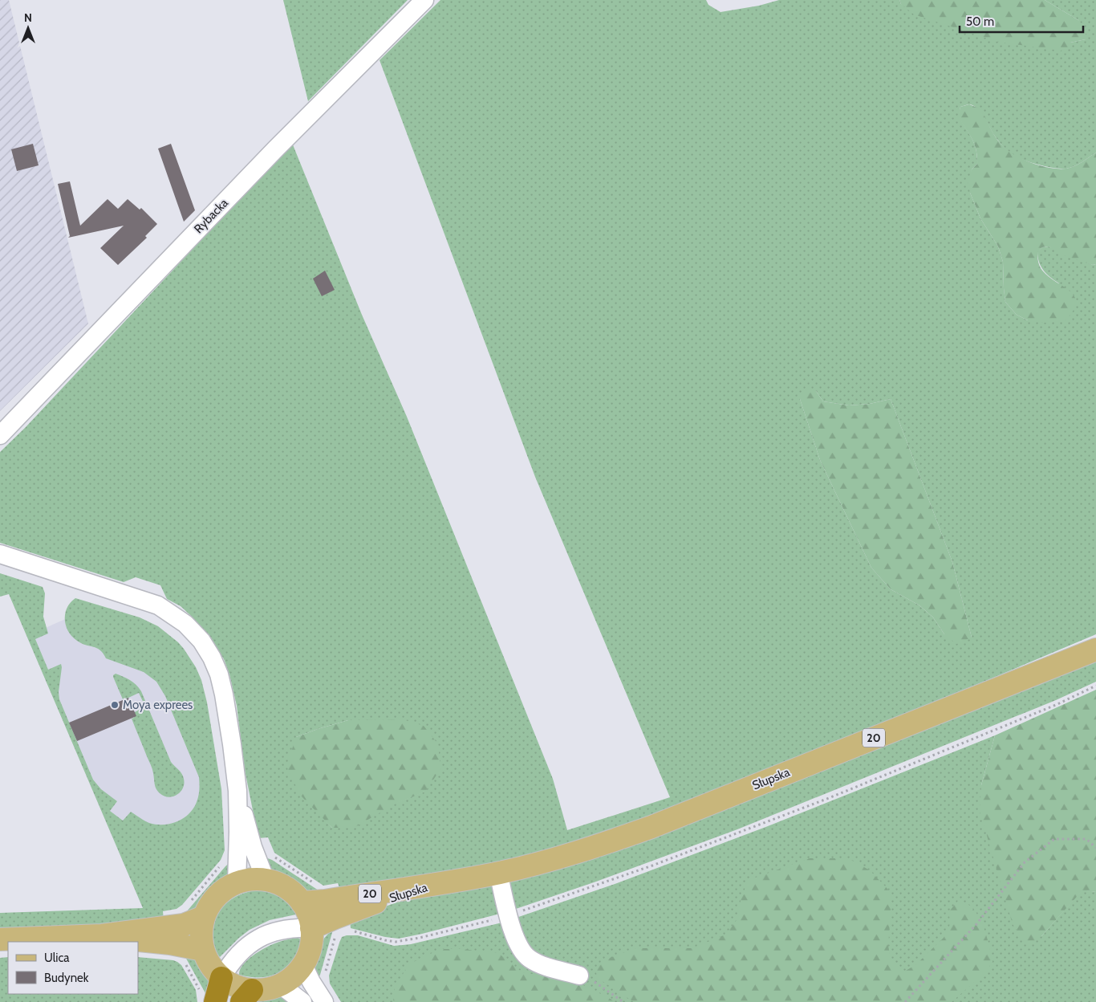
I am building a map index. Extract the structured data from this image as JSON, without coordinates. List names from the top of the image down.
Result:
{
  "streets": {
    "main road": ["20", "Słupska"],
    "street": ["Rybacka"]
  },
  "places": ["Moya exprees"],
  "legend": ["Ulica", "Budynek"],
  "scale_bar": "50 m",
  "north": "top"
}
